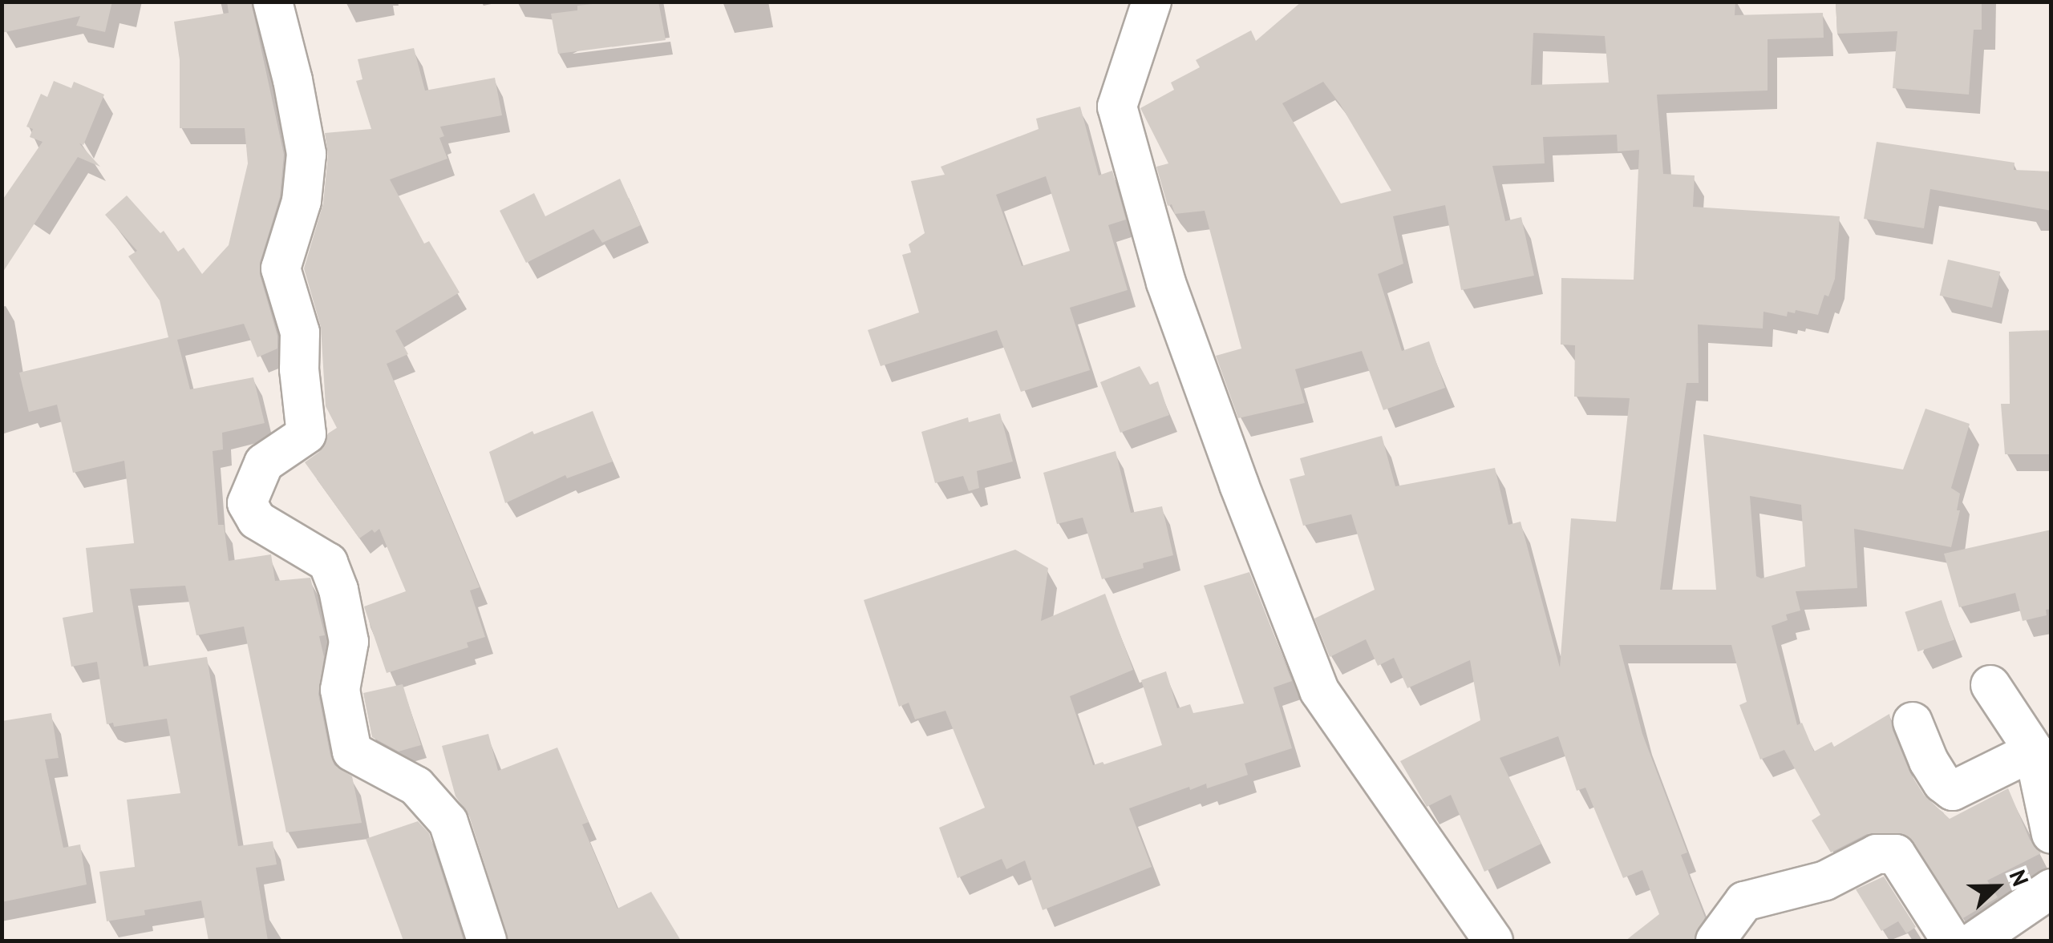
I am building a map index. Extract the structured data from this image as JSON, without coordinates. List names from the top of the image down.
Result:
{
  "north": "right"
}
